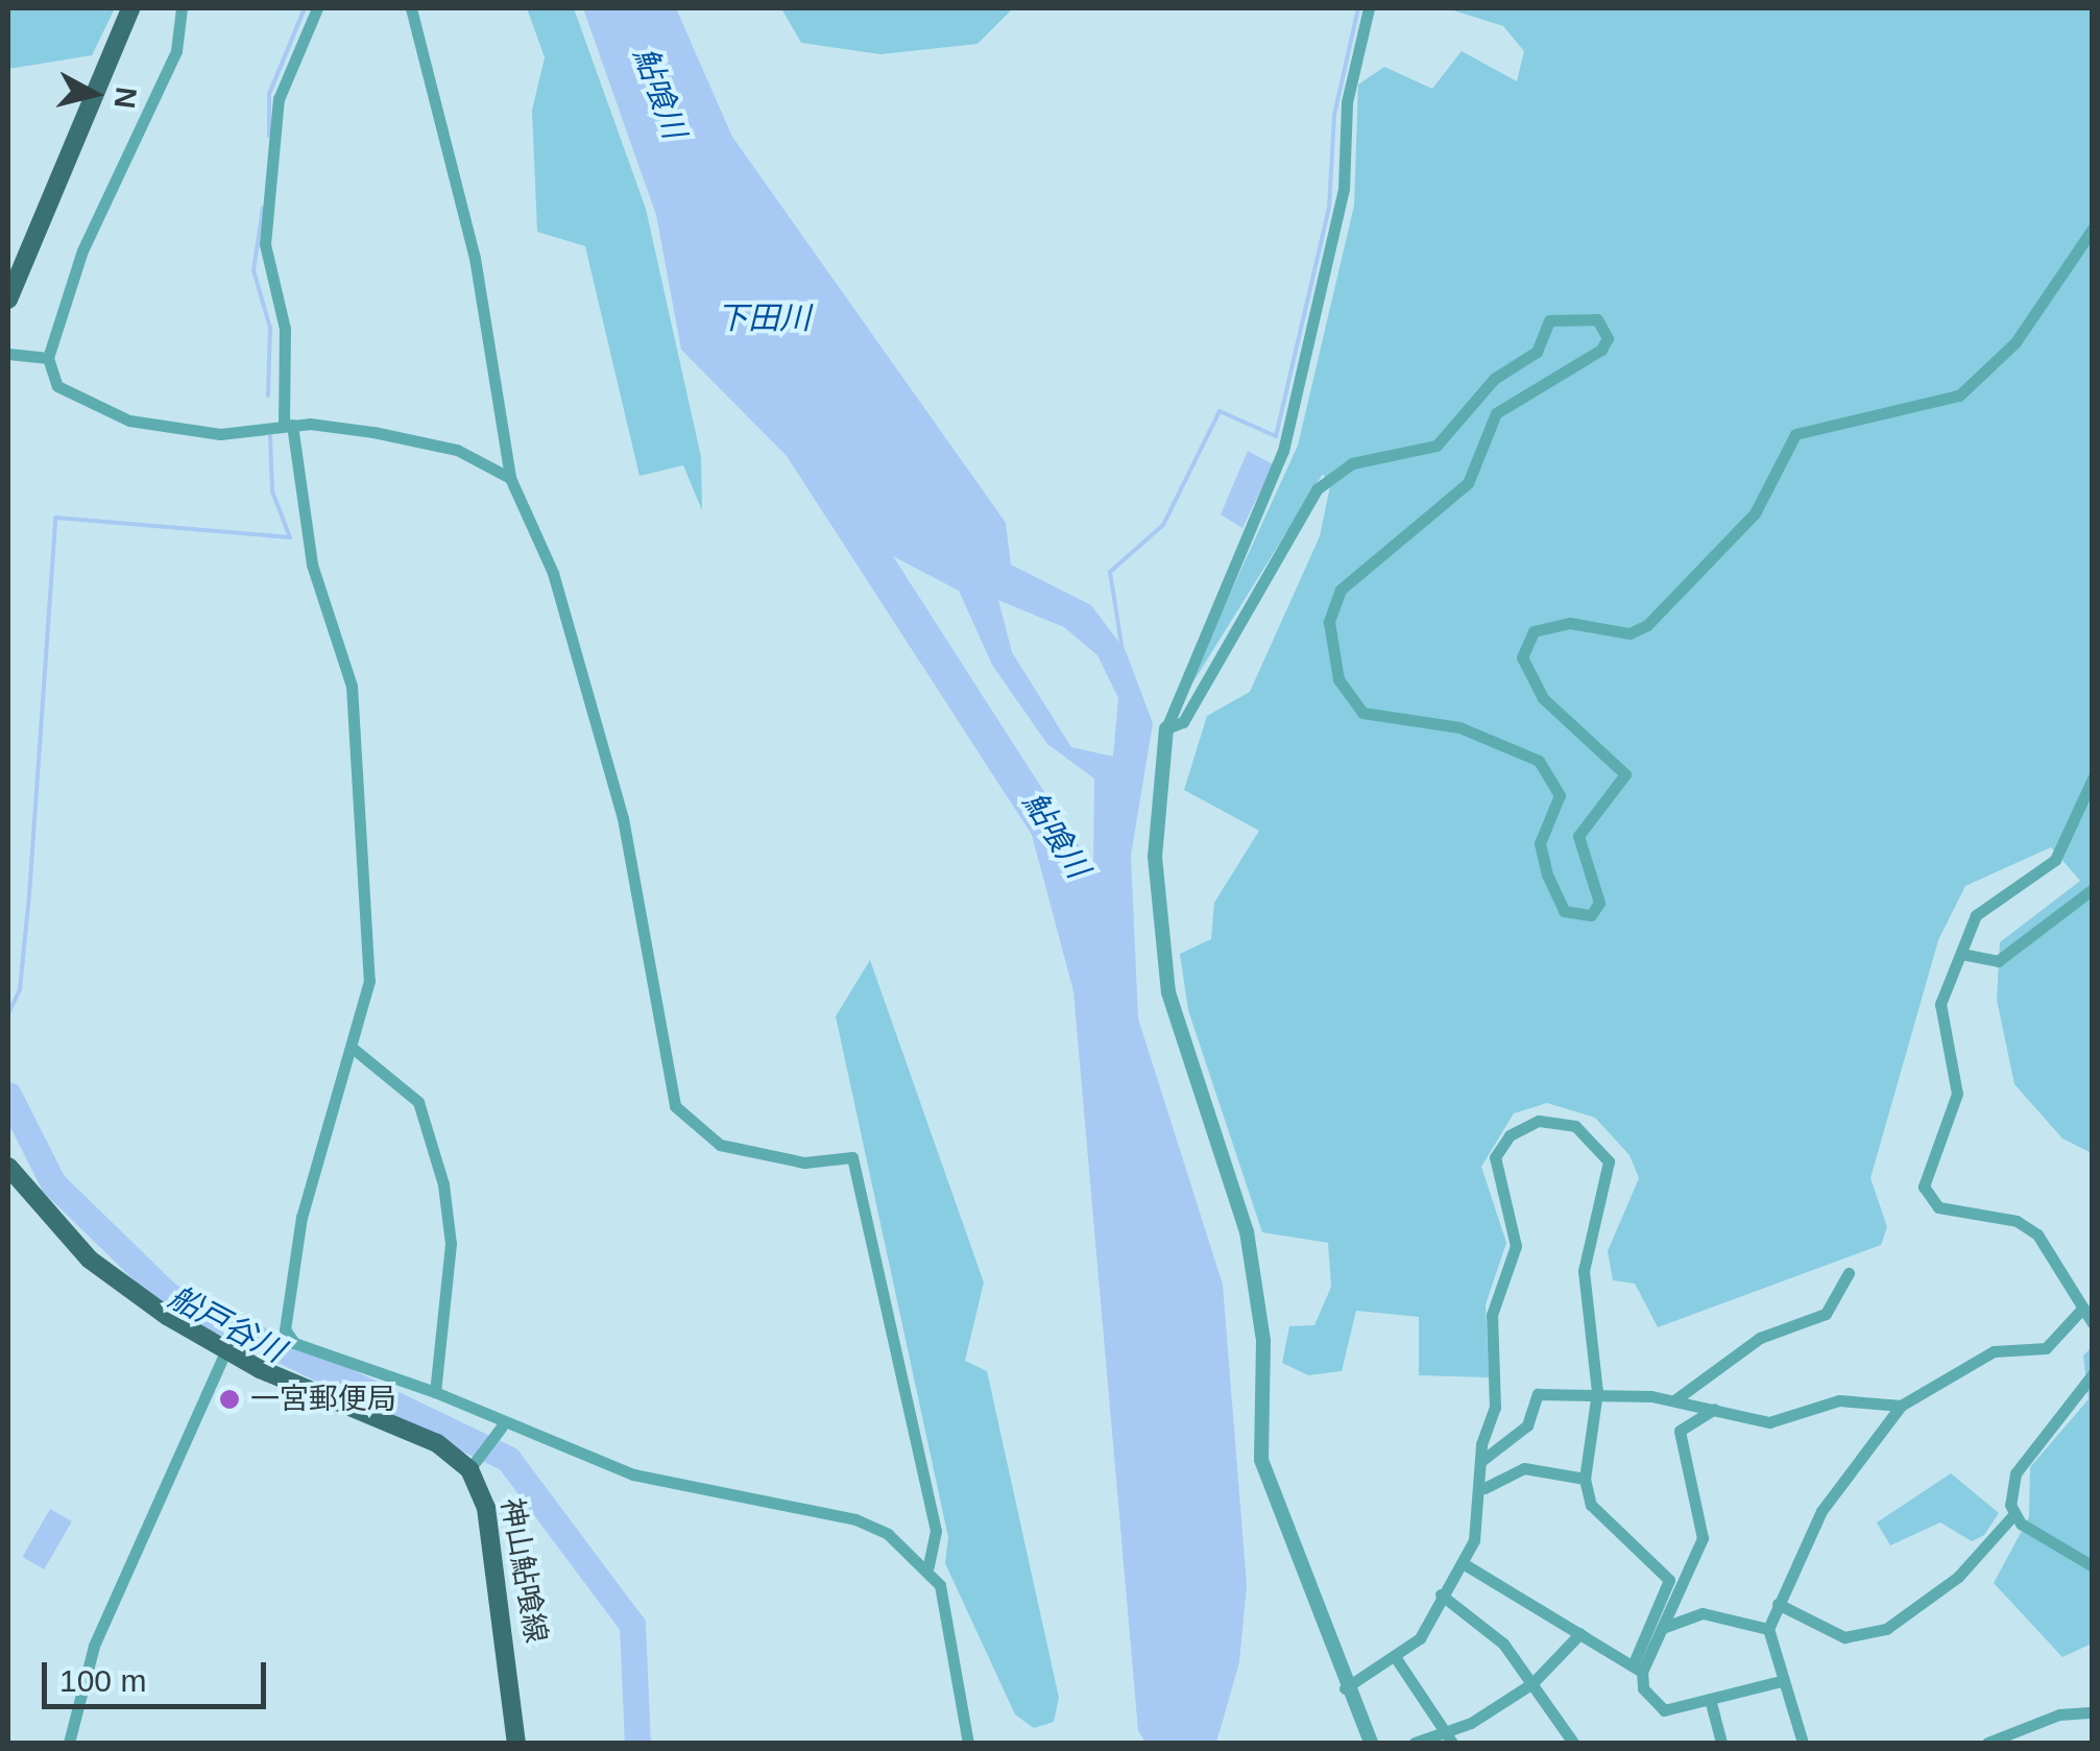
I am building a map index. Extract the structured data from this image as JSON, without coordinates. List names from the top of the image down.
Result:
{
  "streets": {
    "main road": ["神山鮎喰線"]
  },
  "water": ["鮎喰川", "下田川", "船戸谷川"],
  "places": ["一宮郵便局"],
  "scale_bar": "100 m",
  "north": "right"
}
